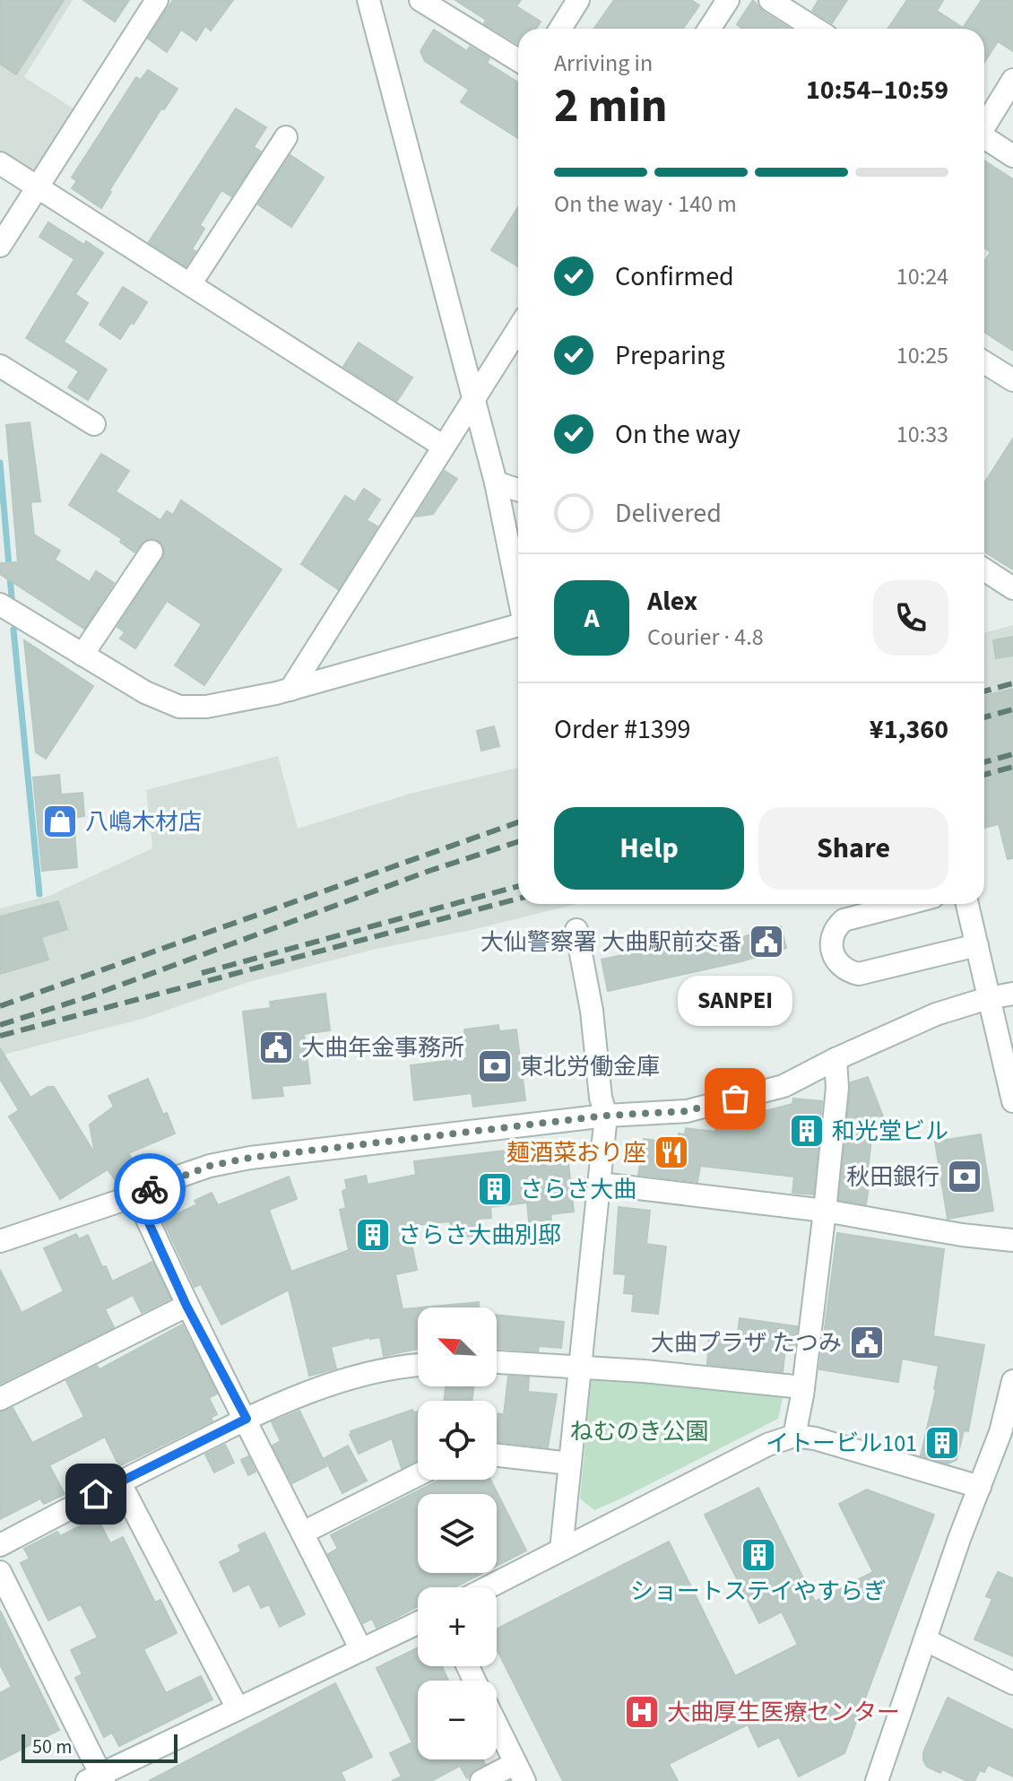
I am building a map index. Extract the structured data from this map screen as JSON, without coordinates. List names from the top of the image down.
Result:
{
  "parks": ["ねむのき公園"],
  "places": {
    "shop": ["八嶋木材店"],
    "public building": ["大仙警察署 大曲駅前交番", "大曲年金事務所", "大曲プラザ たつみ"],
    "bank": ["東北労働金庫", "秋田銀行"],
    "other": ["SANPEI"],
    "building": [
      "和光堂ビル",
      "さらさ大曲",
      "さらさ大曲別邸",
      "イトービル101",
      "ショートステイやすらぎ"
    ],
    "restaurant": ["麺酒菜おり座"],
    "hospital": ["大曲厚生医療センター"]
  },
  "scale_bar": "50 m",
  "north": "top left",
  "page": {
    "heading": ["2 min", "Arriving in", "10:54–10:59"],
    "panel": [
      "Alex",
      "Courier · 4.8",
      "Order #1399",
      "¥1,360"
    ],
    "bar": "On the way · 140 m",
    "list": [
      ["Confirmed", "10:24"],
      ["Preparing", "10:25"],
      ["On the way", "10:33"],
      "Delivered"
    ],
    "round": "A",
    "buttons": ["Help", "Share"],
    "bubble": "SANPEI",
    "map_buttons": ["+", "−"],
    "scale": "50 m"
  }
}
